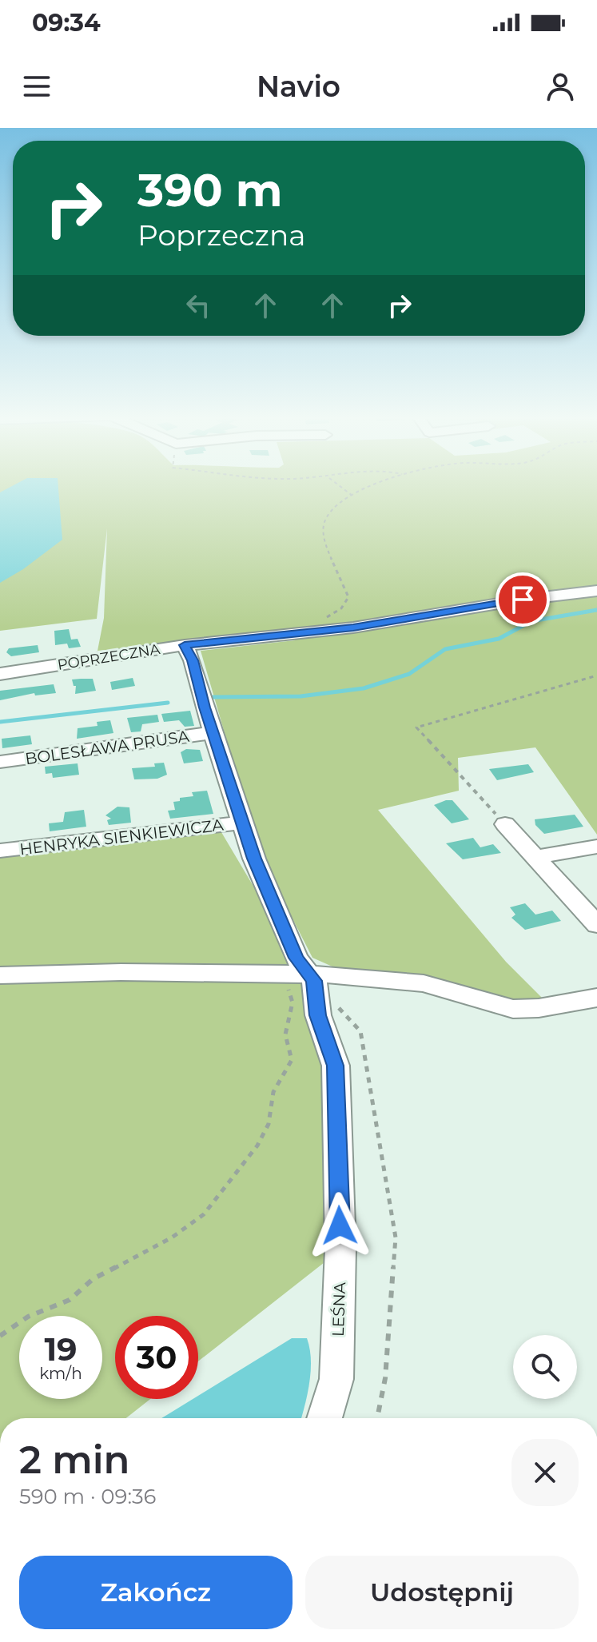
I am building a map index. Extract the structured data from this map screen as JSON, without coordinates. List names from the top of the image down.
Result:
{
  "streets": {
    "street": [
      "POPRZECZNA",
      "BOLESŁAWA PRUSA",
      "HENRYKA SIENKIEWICZA",
      "LEŚNA"
    ]
  },
  "crossings": [
    ["POPRZECZNA", "LEŚNA"],
    ["BOLESŁAWA PRUSA", "LEŚNA"],
    ["HENRYKA SIENKIEWICZA", "LEŚNA"]
  ],
  "page": {
    "status": "09:34",
    "header": "Navio",
    "turn": ["390 m", "Poprzeczna"],
    "speed": "19 km/h",
    "limit": "30",
    "heading": ["2 min", "590 m · 09:36"],
    "buttons": ["Zakończ", "Udostępnij"]
  }
}
